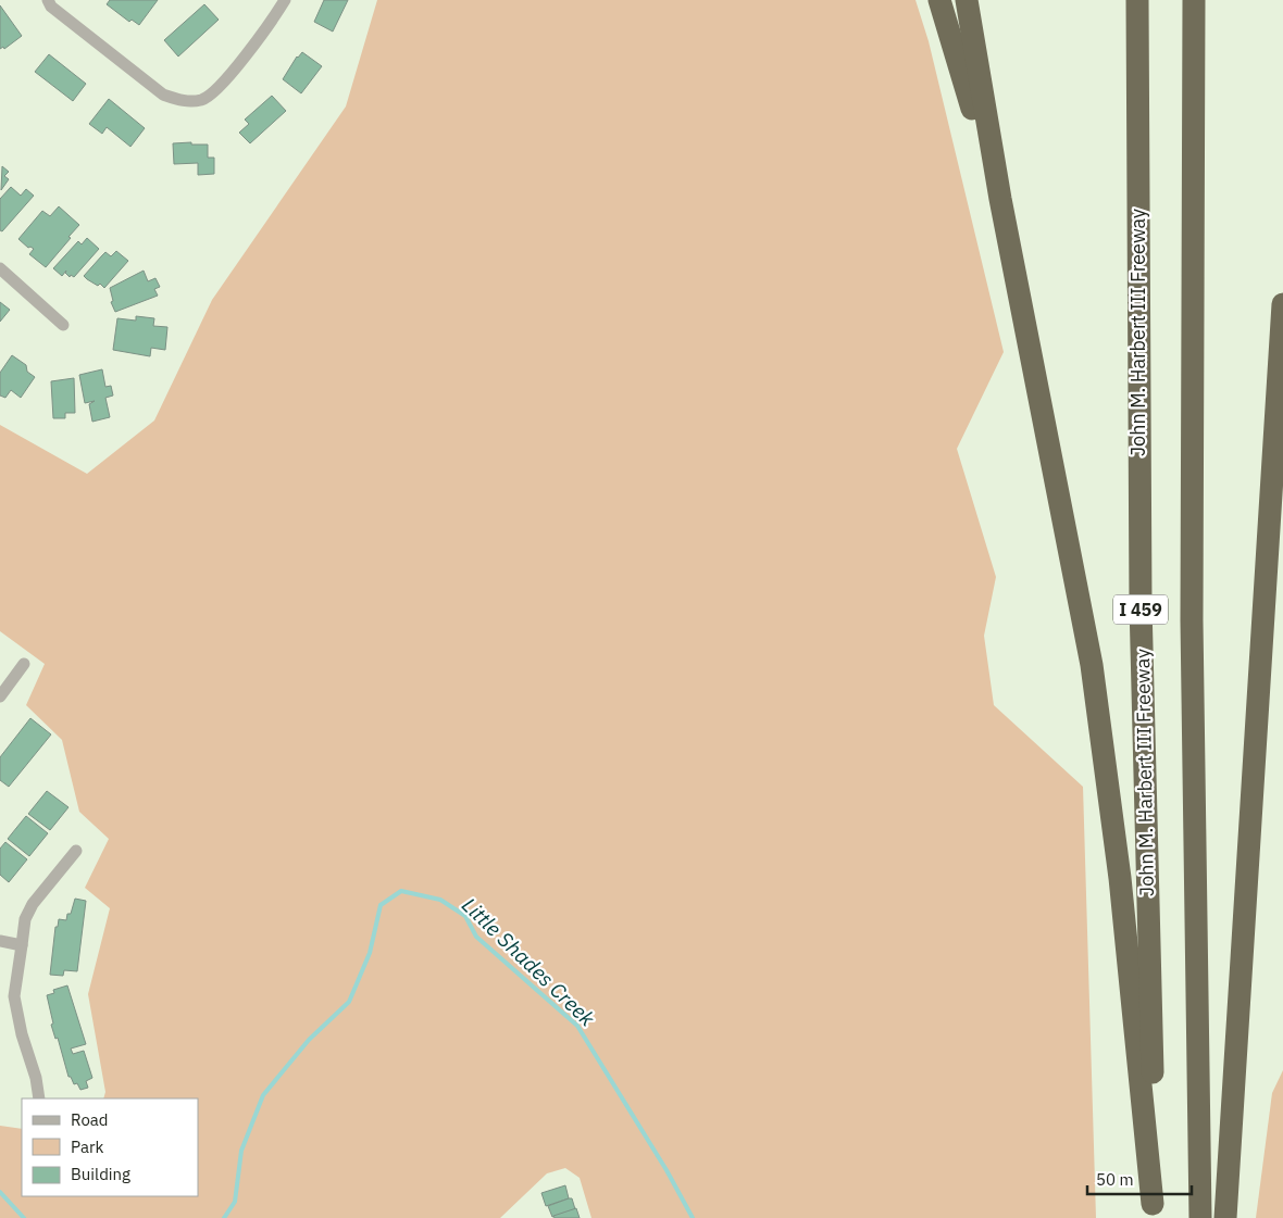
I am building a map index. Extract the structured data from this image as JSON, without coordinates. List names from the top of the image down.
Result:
{
  "streets": {
    "highway": ["John M. Harbert III Freeway", "I 459"]
  },
  "water": ["Little Shades Creek"],
  "legend": ["Road", "Park", "Building"],
  "scale_bar": "50 m"
}
